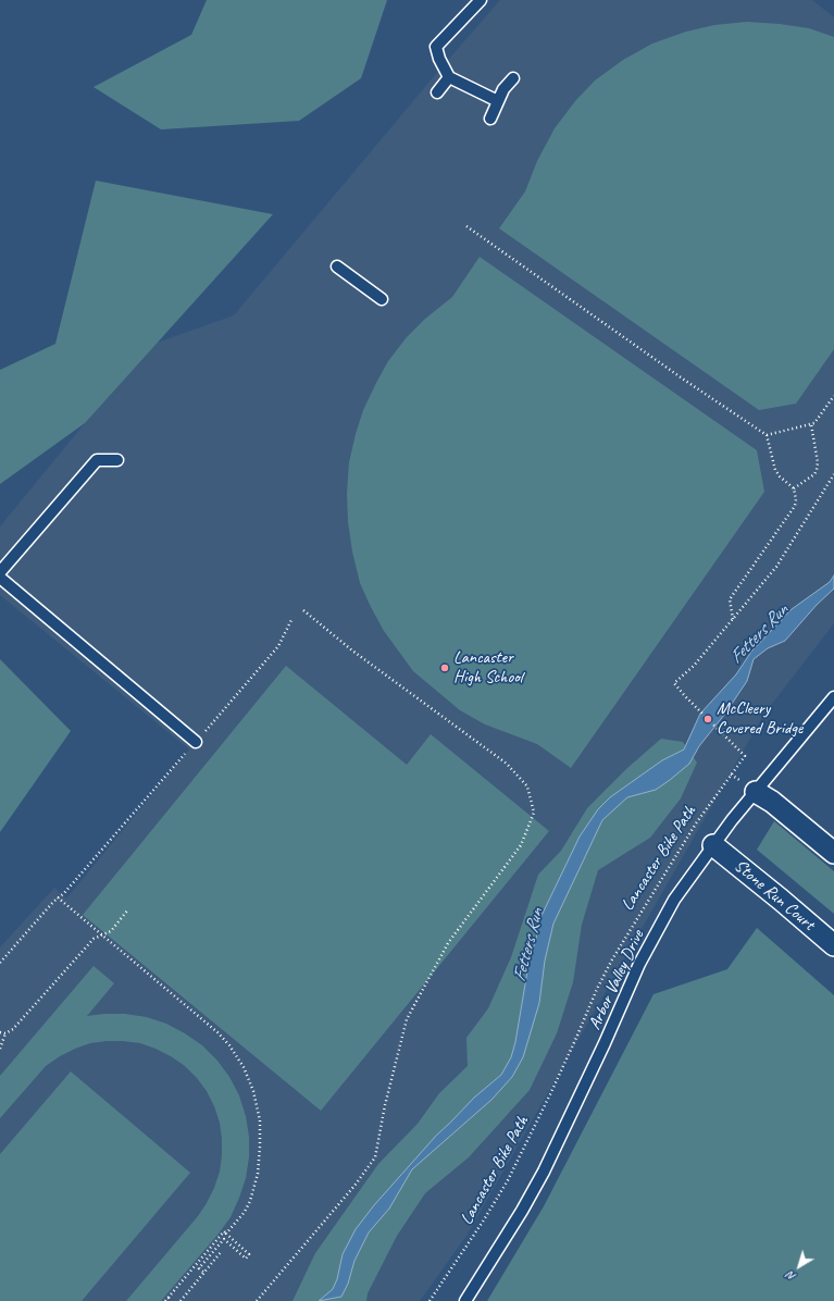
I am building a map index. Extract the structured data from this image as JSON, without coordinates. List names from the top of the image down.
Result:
{
  "streets": {
    "street": ["Stone Run Court"],
    "lane": ["Arbor Valley Drive"],
    "path": ["Lancaster Bike Path"]
  },
  "crossings": [
    ["Stone Run Court", "Arbor Valley Drive"]
  ],
  "water": ["Fetters Run"],
  "places": ["Lancaster High School", "McCleery Covered Bridge"],
  "north": "bottom left"
}
